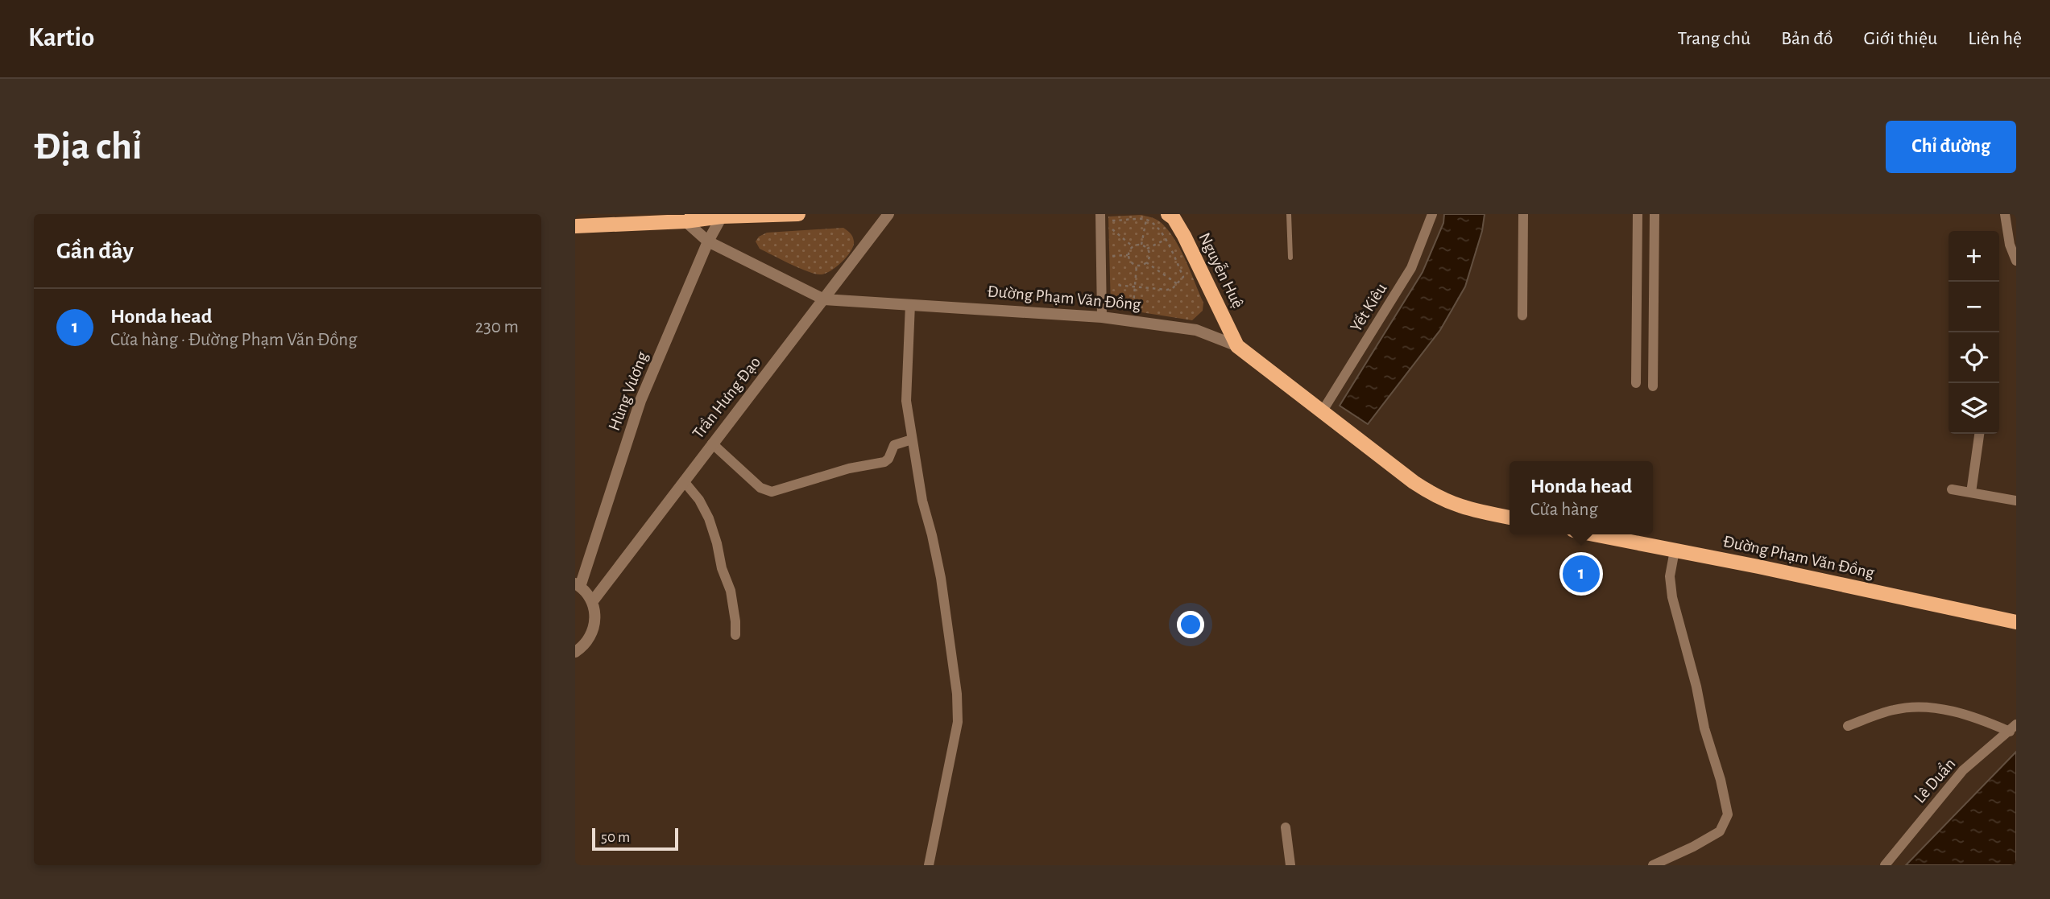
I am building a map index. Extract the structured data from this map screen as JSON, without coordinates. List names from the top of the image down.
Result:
{
  "streets": {
    "main road": ["Nguyễn Huệ", "Đường Phạm Văn Đồng"],
    "street": [
      "Yết Kiêu",
      "Hùng Vương",
      "Trần Hưng Đạo",
      "Lê Duẩn"
    ]
  },
  "crossings": [
    ["Nguyễn Huệ", "Đường Phạm Văn Đồng"],
    ["Đường Phạm Văn Đồng", "Yết Kiêu"],
    ["Đường Phạm Văn Đồng", "Hùng Vương"],
    ["Đường Phạm Văn Đồng", "Trần Hưng Đạo"]
  ],
  "scale_bar": "50 m",
  "page": {
    "header": "Kartio",
    "nav": [
      "Trang chủ",
      "Bản đồ",
      "Giới thiệu",
      "Liên hệ"
    ],
    "buttons": "Chỉ đường",
    "title": "Địa chỉ",
    "heading": "Gần đây",
    "map_buttons": ["+", "−"],
    "list": [
      {
        "mark": "1",
        "name": "Honda head",
        "note": "Cửa hàng · Đường Phạm Văn Đồng",
        "value": "230 m"
      }
    ],
    "popup": ["Honda head", "Cửa hàng"],
    "pins": "1",
    "scale": "50 m"
  }
}
